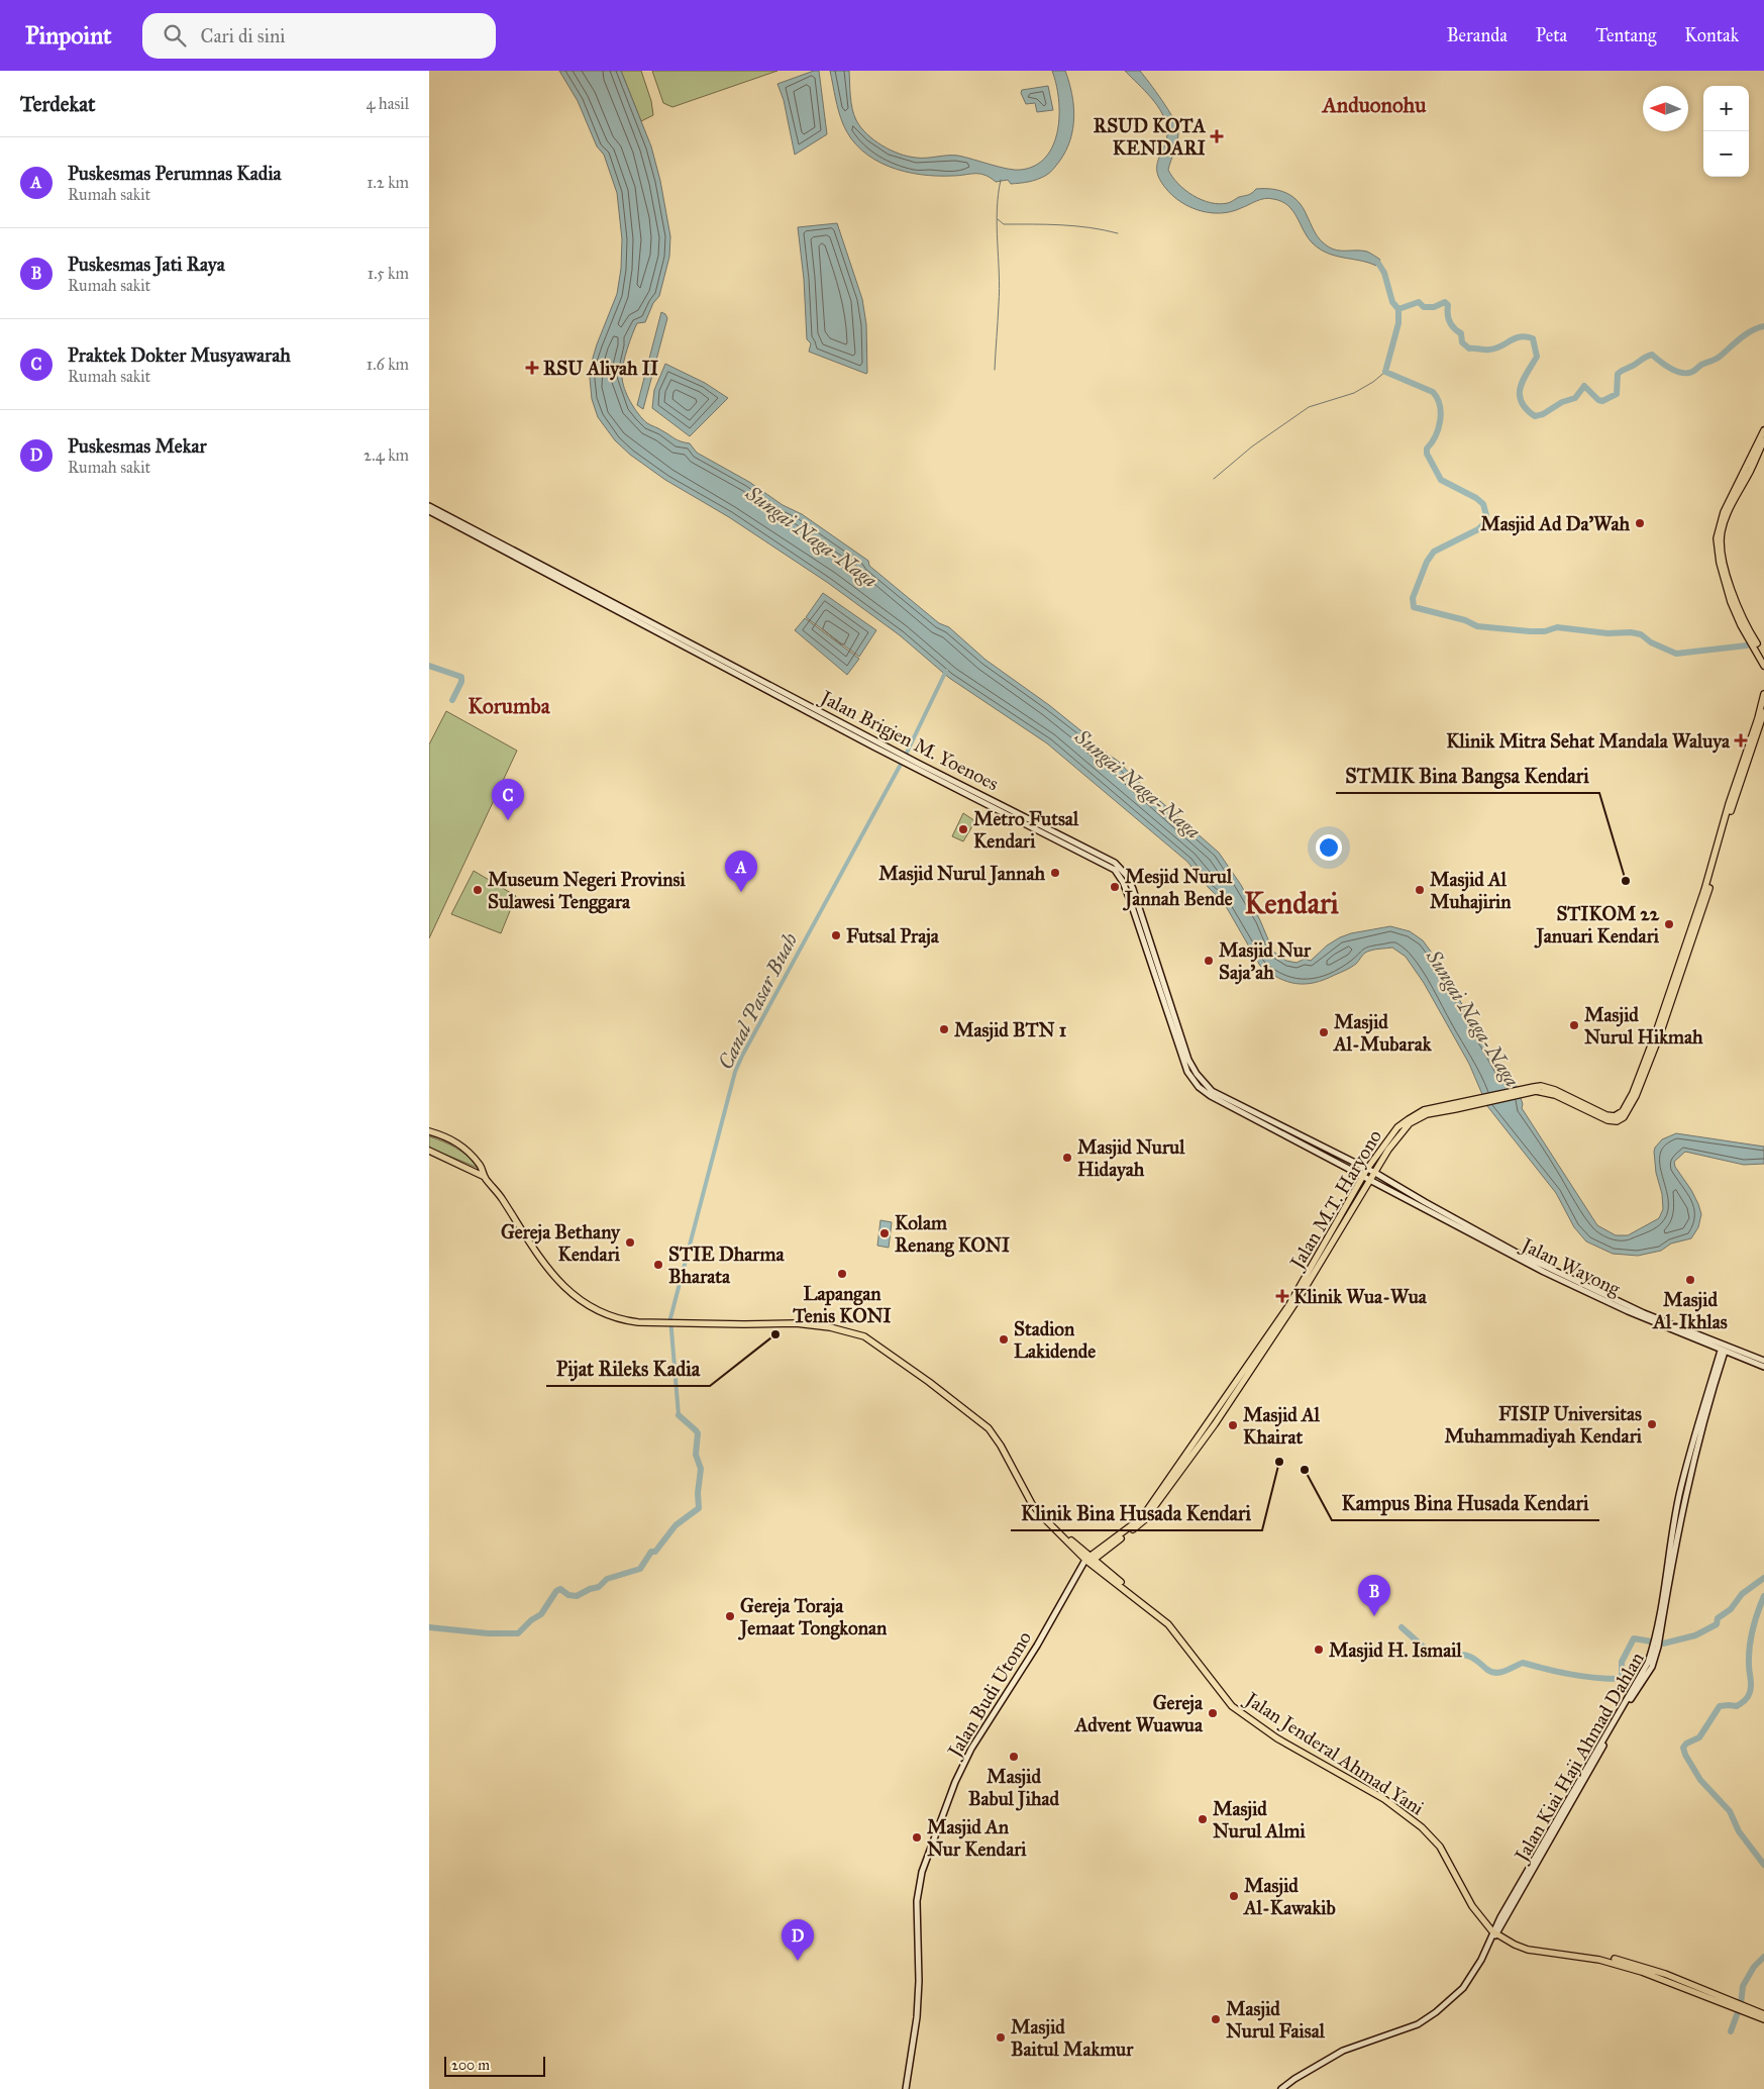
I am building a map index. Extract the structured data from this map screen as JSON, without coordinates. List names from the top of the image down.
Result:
{
  "streets": {
    "highway": ["Jalan M.T. Haryono", "Jalan Jenderal Ahmad Yani"],
    "main road": [
      "Jalan Brigjen M. Yoenoes",
      "Jalan Wayong",
      "Jalan Budi Utomo",
      "Jalan Kiai Haji Ahmad Dahlan"
    ]
  },
  "crossings": [
    ["Jalan Brigjen M. Yoenoes", "Jalan M.T. Haryono"],
    ["Jalan Brigjen M. Yoenoes", "Jalan Wayong"],
    ["Jalan M.T. Haryono", "Jalan Wayong"],
    ["Jalan M.T. Haryono", "Jalan Budi Utomo"],
    ["Jalan M.T. Haryono", "Jalan Jenderal Ahmad Yani"],
    ["Jalan Wayong", "Jalan Kiai Haji Ahmad Dahlan"],
    ["Jalan Budi Utomo", "Jalan Jenderal Ahmad Yani"],
    ["Jalan Jenderal Ahmad Yani", "Jalan Kiai Haji Ahmad Dahlan"]
  ],
  "districts": ["Anduonohu", "Korumba", "Kendari"],
  "water": ["Sungai Naga-Naga", "Canal Pasar Buah"],
  "places": {
    "health": [
      "RSUD KOTA KENDARI",
      "RSU Aliyah II",
      "Klinik Mitra Sehat Mandala Waluya",
      "Klinik Wua-Wua"
    ],
    "other": [
      "Masjid Ad Da'Wah",
      "Metro Futsal Kendari",
      "Masjid Nurul Jannah",
      "STMIK Bina Bangsa Kendari",
      "Mesjid Nurul Jannah Bende",
      "Museum Negeri Provinsi Sulawesi Tenggara",
      "Masjid Al Muhajirin",
      "STIKOM 22 Januari Kendari",
      "Futsal Praja",
      "Masjid Nur Saja'ah",
      "Masjid Nurul Hikmah",
      "Masjid BTN 1",
      "Masjid Al-Mubarak",
      "Masjid Nurul Hidayah",
      "Kolam Renang KONI",
      "Gereja Bethany Kendari",
      "STIE Dharma Bharata",
      "Lapangan Tenis KONI",
      "Masjid Al-Ikhlas",
      "Pijat Rileks Kadia",
      "Stadion Lakidende",
      "FISIP Universitas Muhammadiyah Kendari",
      "Masjid Al Khairat",
      "Klinik Bina Husada Kendari",
      "Kampus Bina Husada Kendari",
      "Gereja Toraja Jemaat Tongkonan",
      "Masjid H. Ismail",
      "Gereja Advent Wuawua",
      "Masjid Babul Jihad",
      "Masjid Nurul Almi",
      "Masjid An Nur Kendari",
      "Masjid Al-Kawakib",
      "Masjid Nurul Faisal",
      "Masjid Baitul Makmur"
    ]
  },
  "scale_bar": "200 m",
  "north": "left",
  "page": {
    "header": "Pinpoint",
    "search": "Cari di sini",
    "nav": [
      "Beranda",
      "Peta",
      "Tentang",
      "Kontak"
    ],
    "heading": ["Terdekat", "4 hasil"],
    "map_buttons": ["+", "−"],
    "list": [
      {
        "mark": "A",
        "name": "Puskesmas Perumnas Kadia",
        "note": "Rumah sakit",
        "value": "1.2 km"
      },
      {
        "mark": "B",
        "name": "Puskesmas Jati Raya",
        "note": "Rumah sakit",
        "value": "1.5 km"
      },
      {
        "mark": "C",
        "name": "Praktek Dokter Musyawarah",
        "note": "Rumah sakit",
        "value": "1.6 km"
      },
      {
        "mark": "D",
        "name": "Puskesmas Mekar",
        "note": "Rumah sakit",
        "value": "2.4 km"
      }
    ],
    "pins": [
      "C",
      "A",
      "B",
      "D"
    ],
    "scale": "200 m"
  }
}
